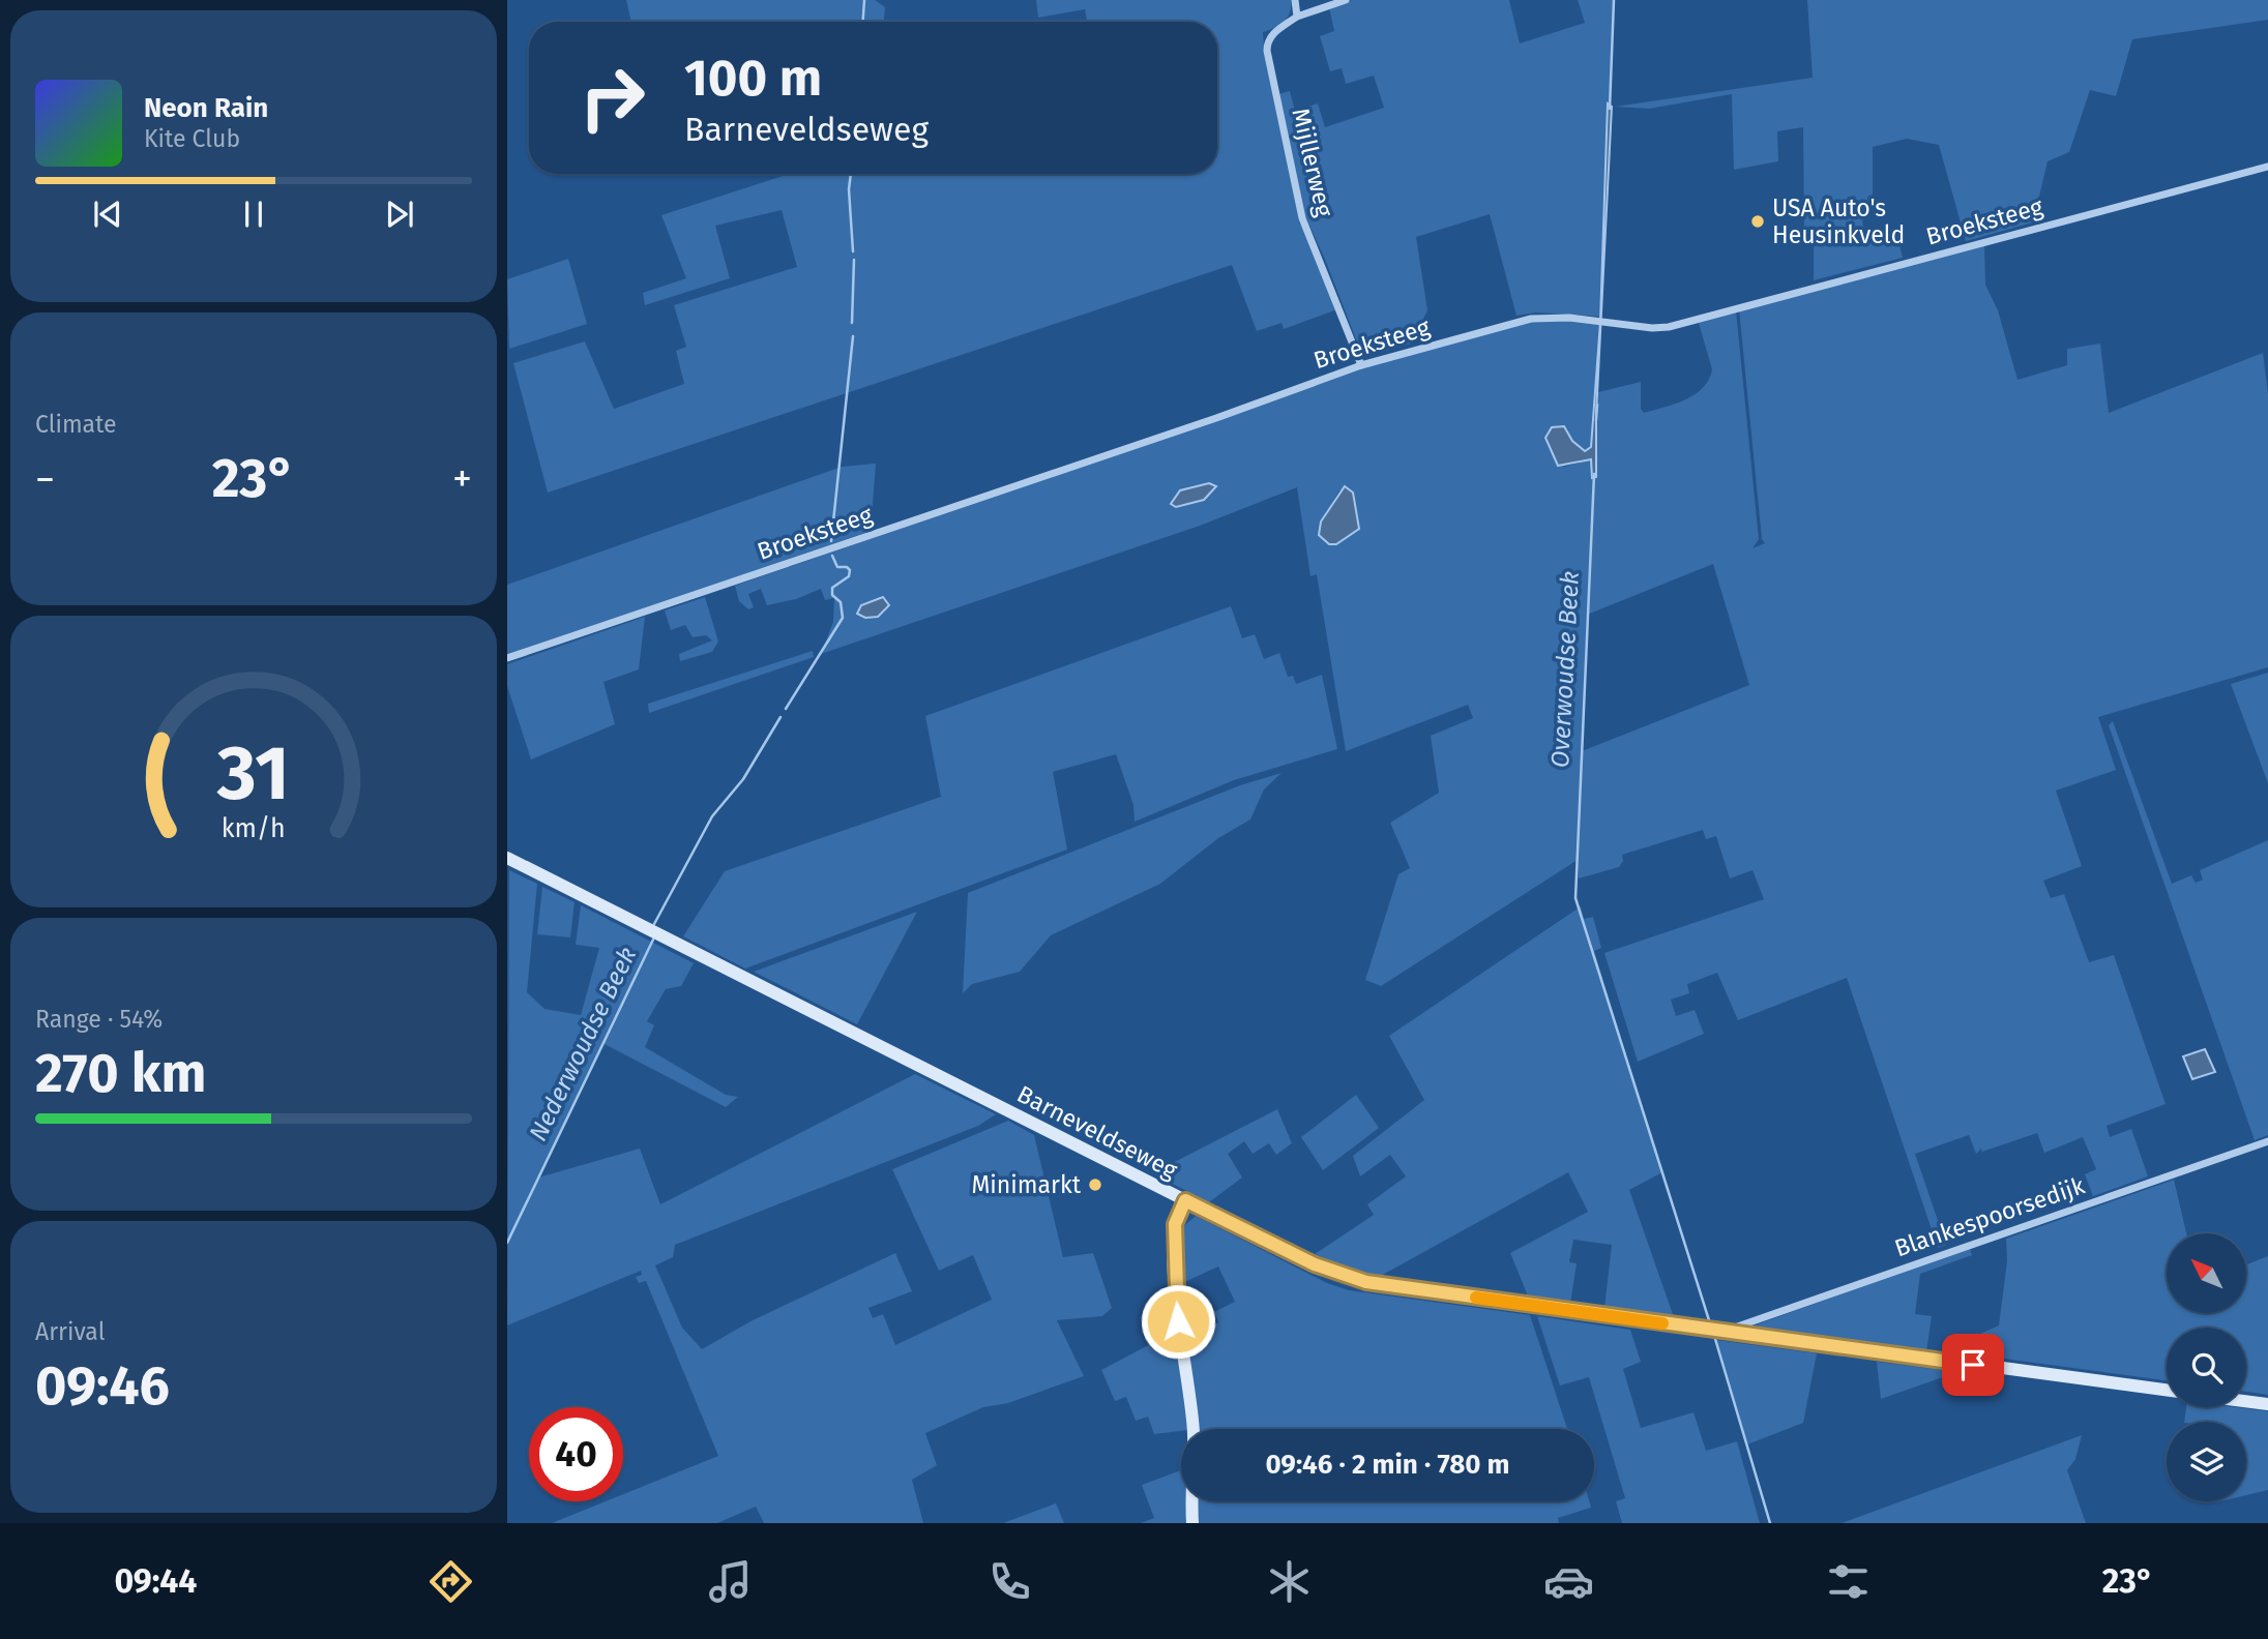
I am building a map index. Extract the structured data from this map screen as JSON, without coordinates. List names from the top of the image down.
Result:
{
  "streets": {
    "main road": ["Barneveldseweg"],
    "street": ["Mijllerweg", "Broeksteeg", "Blankespoorsedijk"]
  },
  "crossings": [
    ["Mijllerweg", "Broeksteeg"],
    ["Barneveldseweg", "Blankespoorsedijk"]
  ],
  "water": ["Overwoudse Beek", "Nederwoudse Beek"],
  "places": ["USA Auto's Heusinkveld", "Minimarkt"],
  "north": "top left",
  "page": {
    "turn": ["100 m", "Barneveldseweg"],
    "song": ["Neon Rain", "Kite Club"],
    "tile": [
      "Climate",
      ["Range · 54%", "270 km"],
      ["Arrival", "09:46"]
    ],
    "heat": ["−", "23°", "+"],
    "limit": "40",
    "trip": "09:46 · 2 min · 780 m",
    "tabs": ["09:44", "23°"],
    "gauge": ["31", "km/h"]
  }
}
